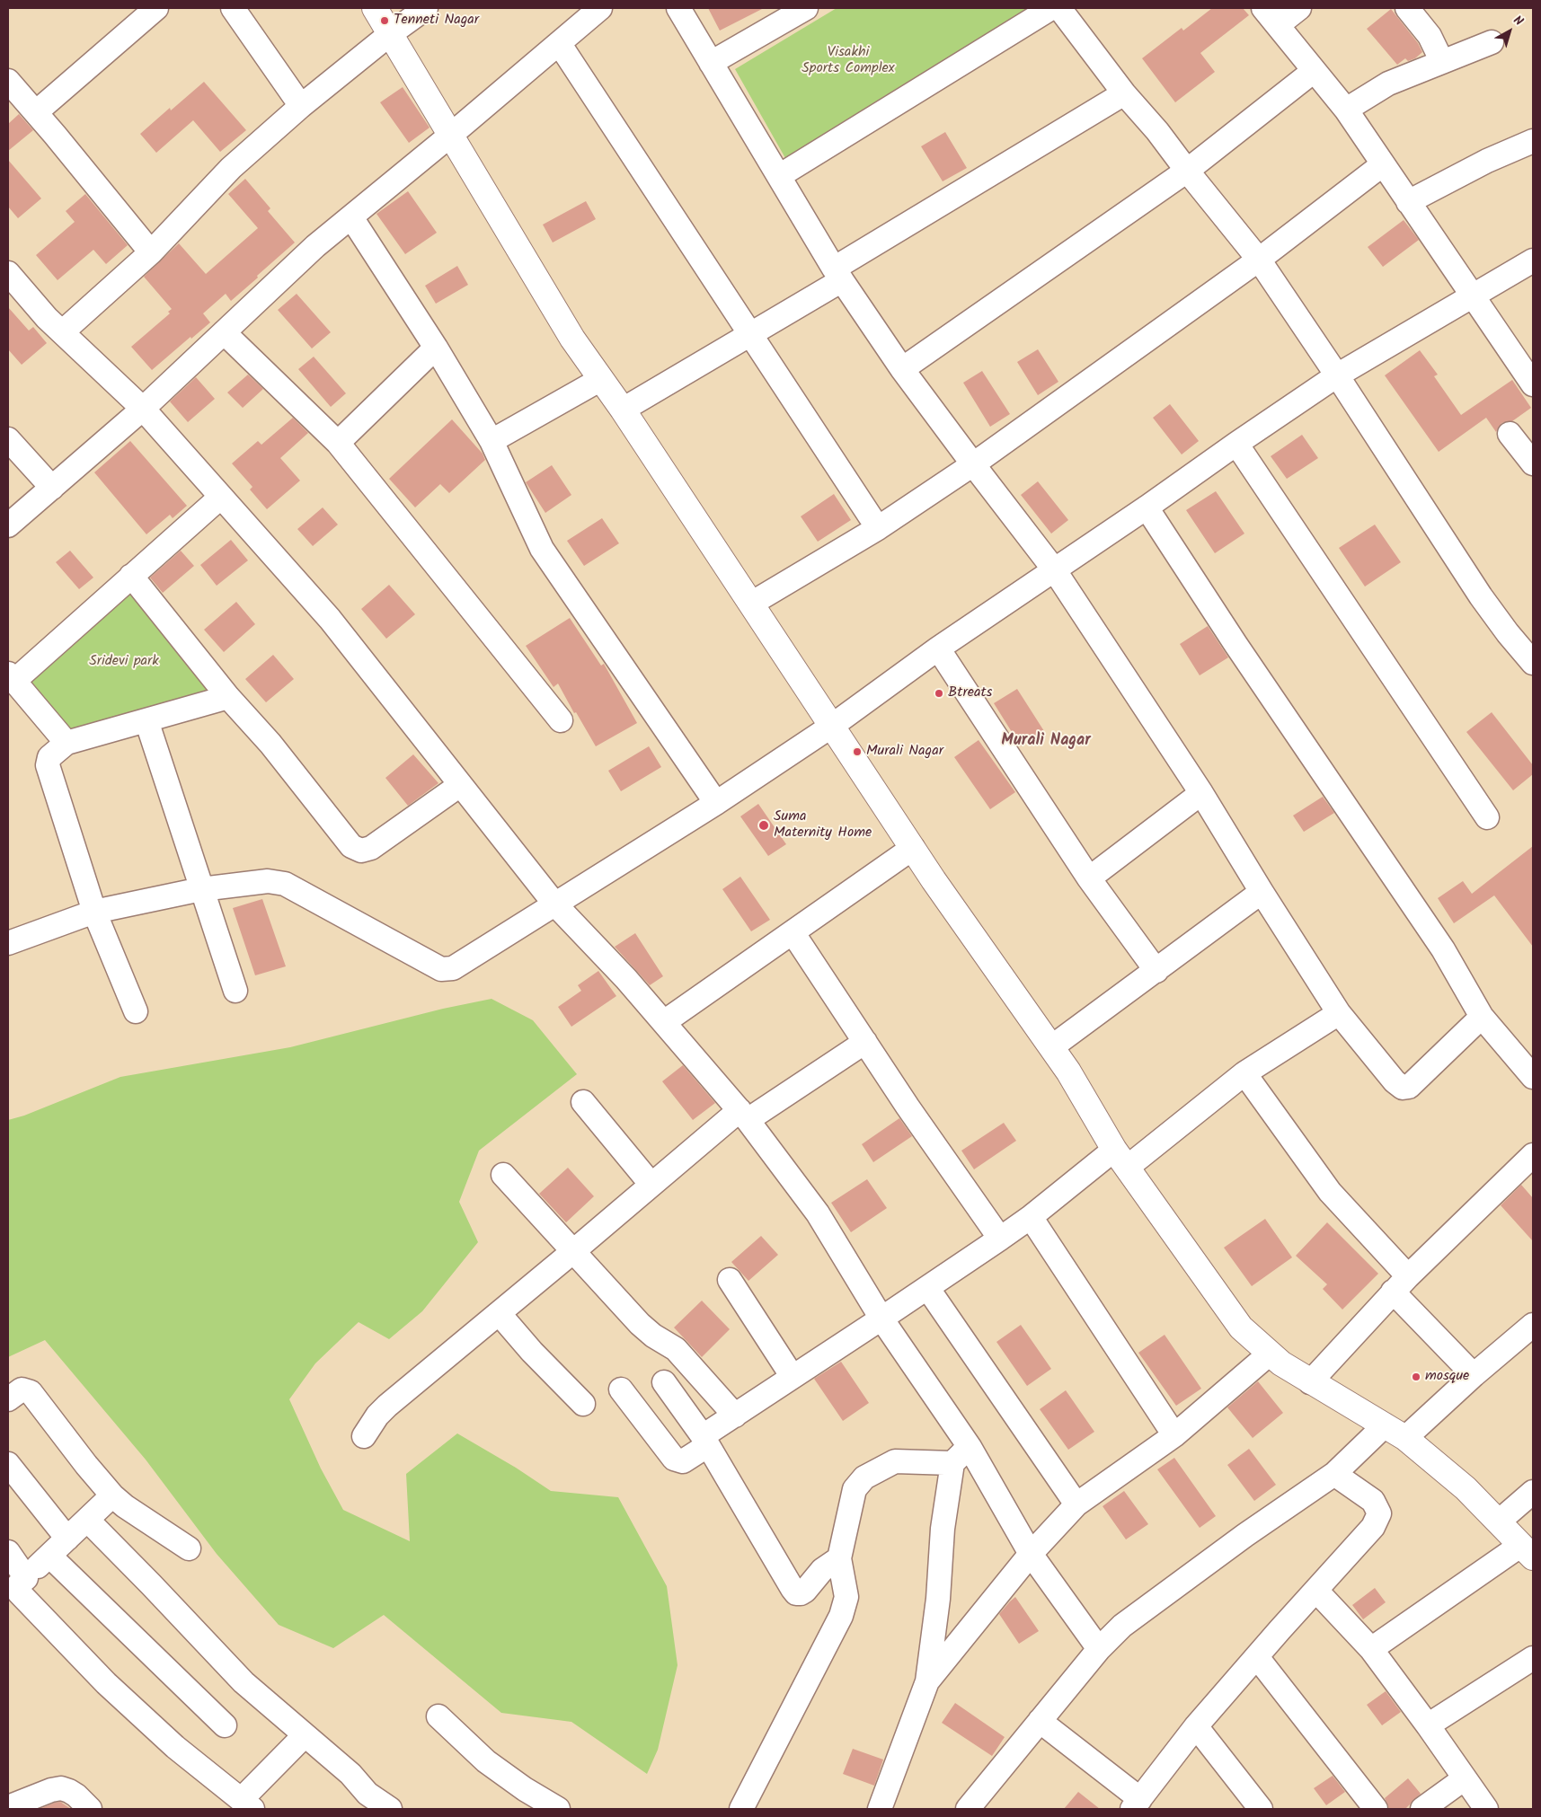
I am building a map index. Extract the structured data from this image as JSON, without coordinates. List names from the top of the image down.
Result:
{
  "districts": ["Murali Nagar"],
  "parks": ["Visakhi Sports Complex", "Sridevi park"],
  "places": [
    "Tenneti Nagar",
    "Btreats",
    "Murali Nagar",
    "Suma Maternity Home",
    "mosque"
  ],
  "north": "top right"
}
